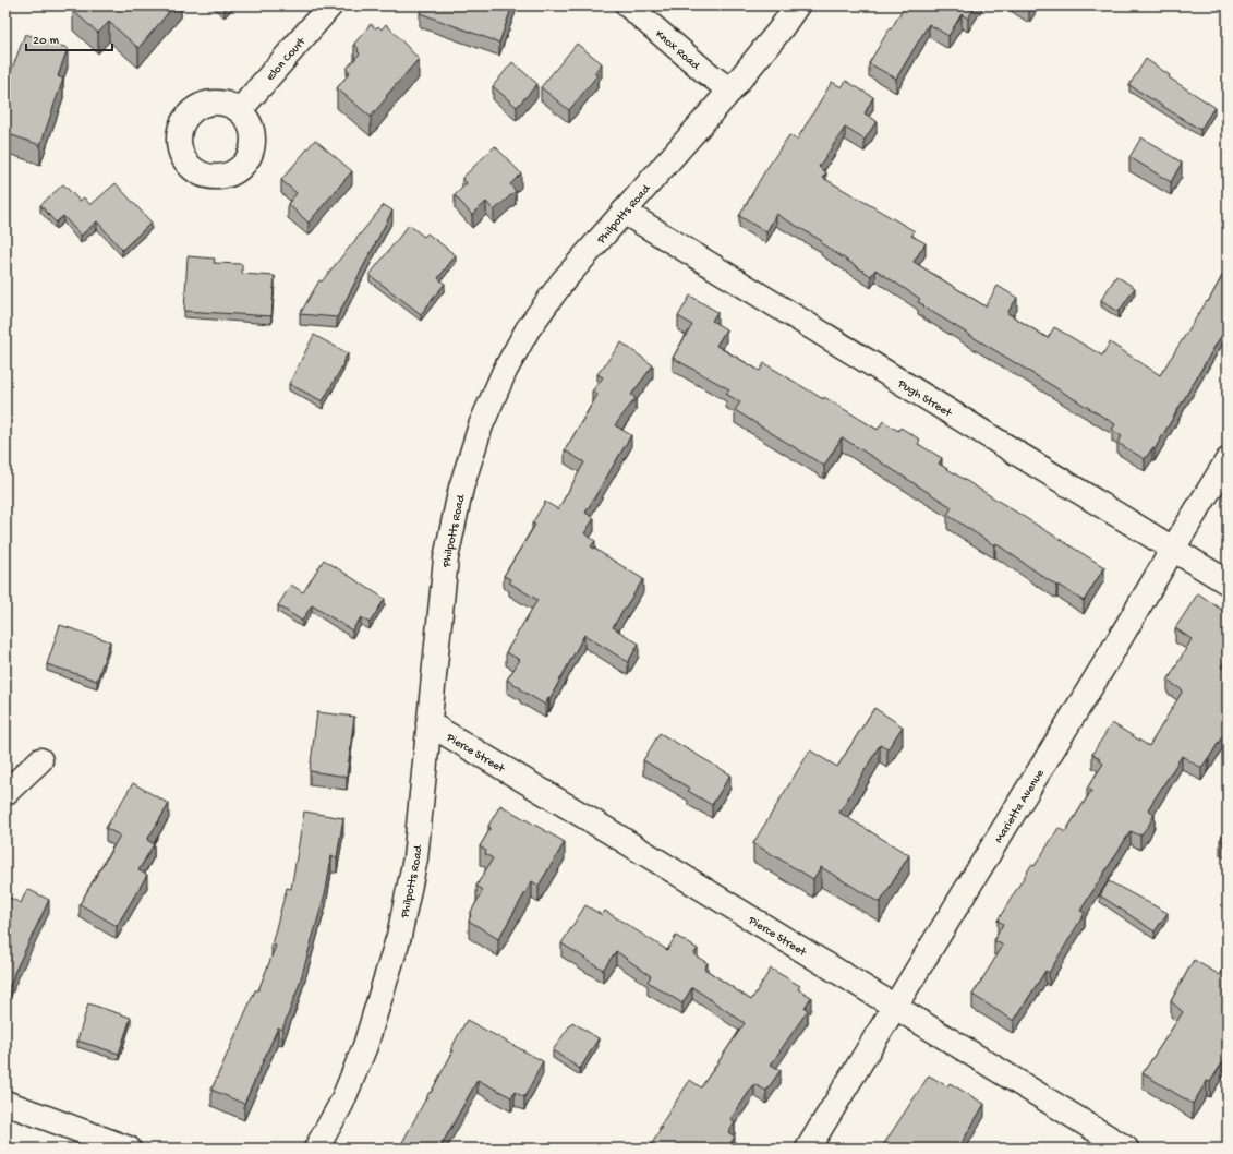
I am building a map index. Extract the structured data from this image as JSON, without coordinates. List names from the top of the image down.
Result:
{
  "streets": {
    "street": [
      "Knox Road",
      "Elon Court",
      "Philpotts Road",
      "Pugh Street",
      "Pierce Street",
      "Marietta Avenue"
    ]
  },
  "crossings": [
    ["Knox Road", "Philpotts Road"],
    ["Philpotts Road", "Pugh Street"],
    ["Philpotts Road", "Pierce Street"],
    ["Pugh Street", "Marietta Avenue"],
    ["Pierce Street", "Marietta Avenue"]
  ],
  "scale_bar": "20 m"
}
